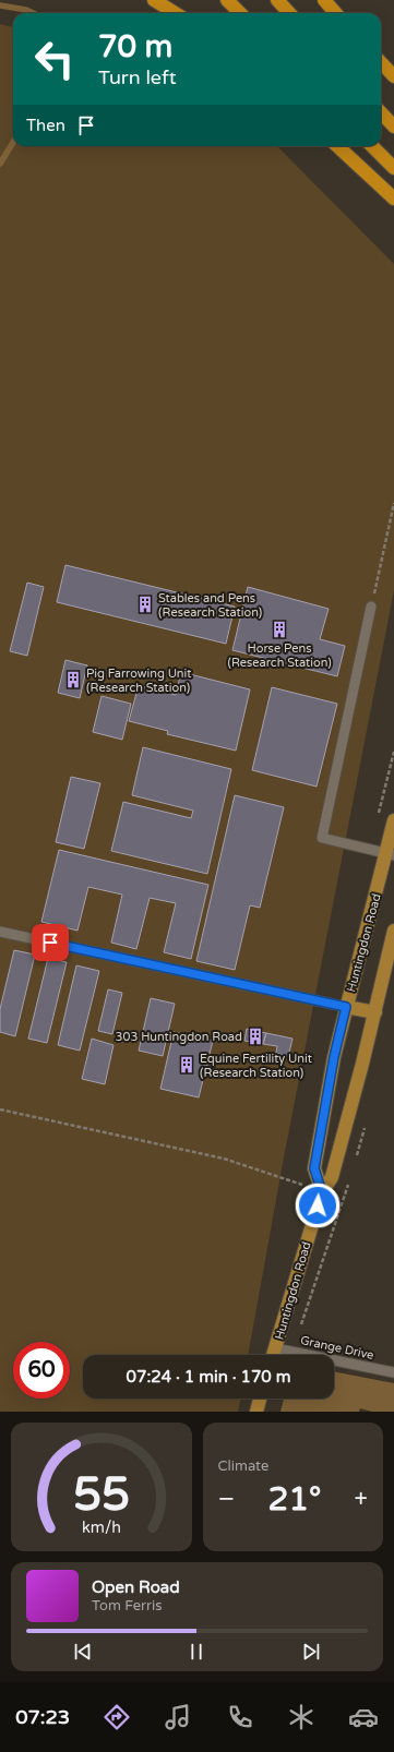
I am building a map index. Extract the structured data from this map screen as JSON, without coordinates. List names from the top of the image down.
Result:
{
  "streets": {
    "main road": ["Huntingdon Road"],
    "lane": ["Grange Drive"]
  },
  "crossings": [
    ["Huntingdon Road", "Grange Drive"]
  ],
  "places": {
    "building": [
      "Stables and Pens (Research Station)",
      "Horse Pens (Research Station)",
      "Pig Farrowing Unit (Research Station)",
      "303 Huntingdon Road",
      "Equine Fertility Unit (Research Station)"
    ]
  },
  "page": {
    "turn": ["70 m", "Turn left"],
    "then": "Then",
    "limit": "60",
    "trip": "07:24 · 1 min · 170 m",
    "tile": "Climate",
    "heat": ["−", "21°", "+"],
    "song": ["Open Road", "Tom Ferris"],
    "tabs": "07:23",
    "gauge": ["55", "km/h"]
  }
}
